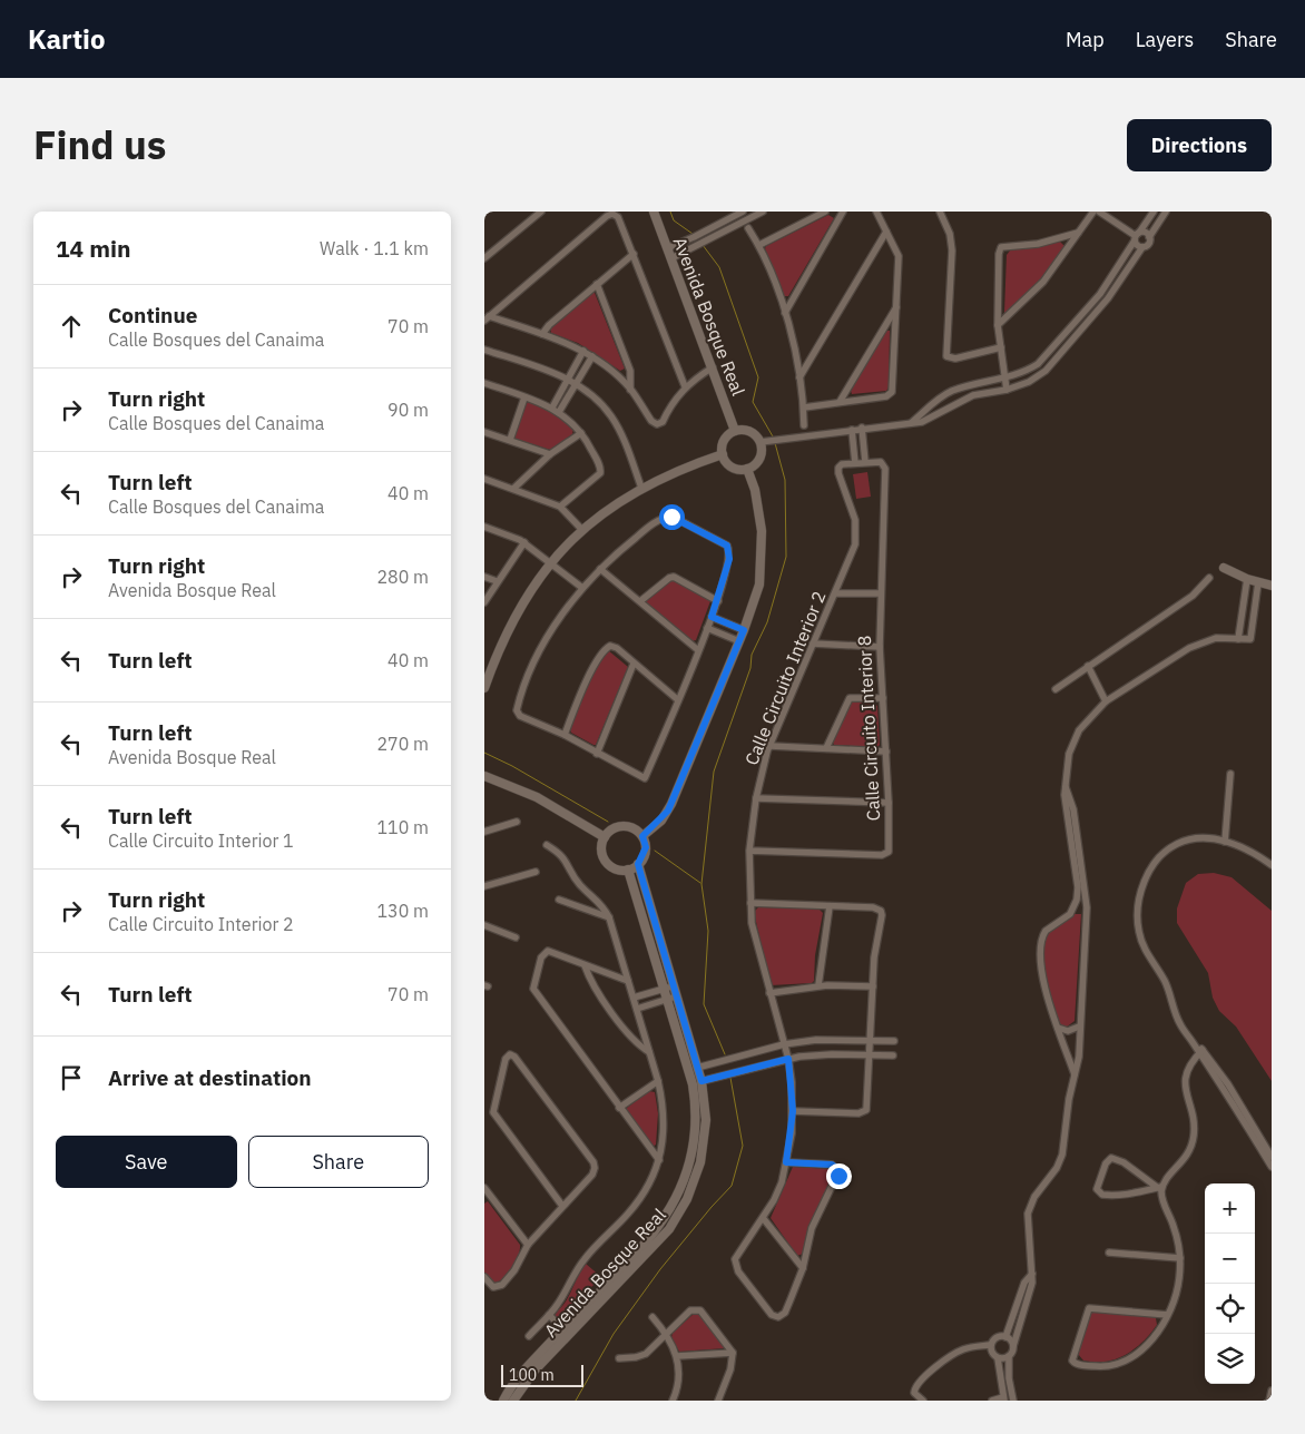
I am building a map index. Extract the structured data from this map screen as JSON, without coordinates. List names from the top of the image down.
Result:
{
  "streets": {
    "main road": ["Avenida Bosque Real"],
    "street": ["Calle Circuito Interior 2", "Calle Circuito Interior 8"]
  },
  "crossings": [
    ["Calle Circuito Interior 2", "Calle Circuito Interior 8"]
  ],
  "scale_bar": "100 m",
  "page": {
    "header": "Kartio",
    "nav": ["Map", "Layers", "Share"],
    "title": "Find us",
    "buttons": [
      "Directions",
      ["Save", "Share"]
    ],
    "heading": ["14 min", "Walk · 1.1 km"],
    "list": [
      ["Continue", "Calle Bosques del Canaima", "70 m"],
      ["Turn right", "Calle Bosques del Canaima", "90 m"],
      ["Turn left", "Calle Bosques del Canaima", "40 m"],
      ["Turn right", "Avenida Bosque Real", "280 m"],
      ["Turn left", "40 m"],
      ["Turn left", "Avenida Bosque Real", "270 m"],
      ["Turn left", "Calle Circuito Interior 1", "110 m"],
      ["Turn right", "Calle Circuito Interior 2", "130 m"],
      ["Turn left", "70 m"],
      "Arrive at destination"
    ],
    "map_buttons": ["+", "−"],
    "scale": "100 m"
  }
}
